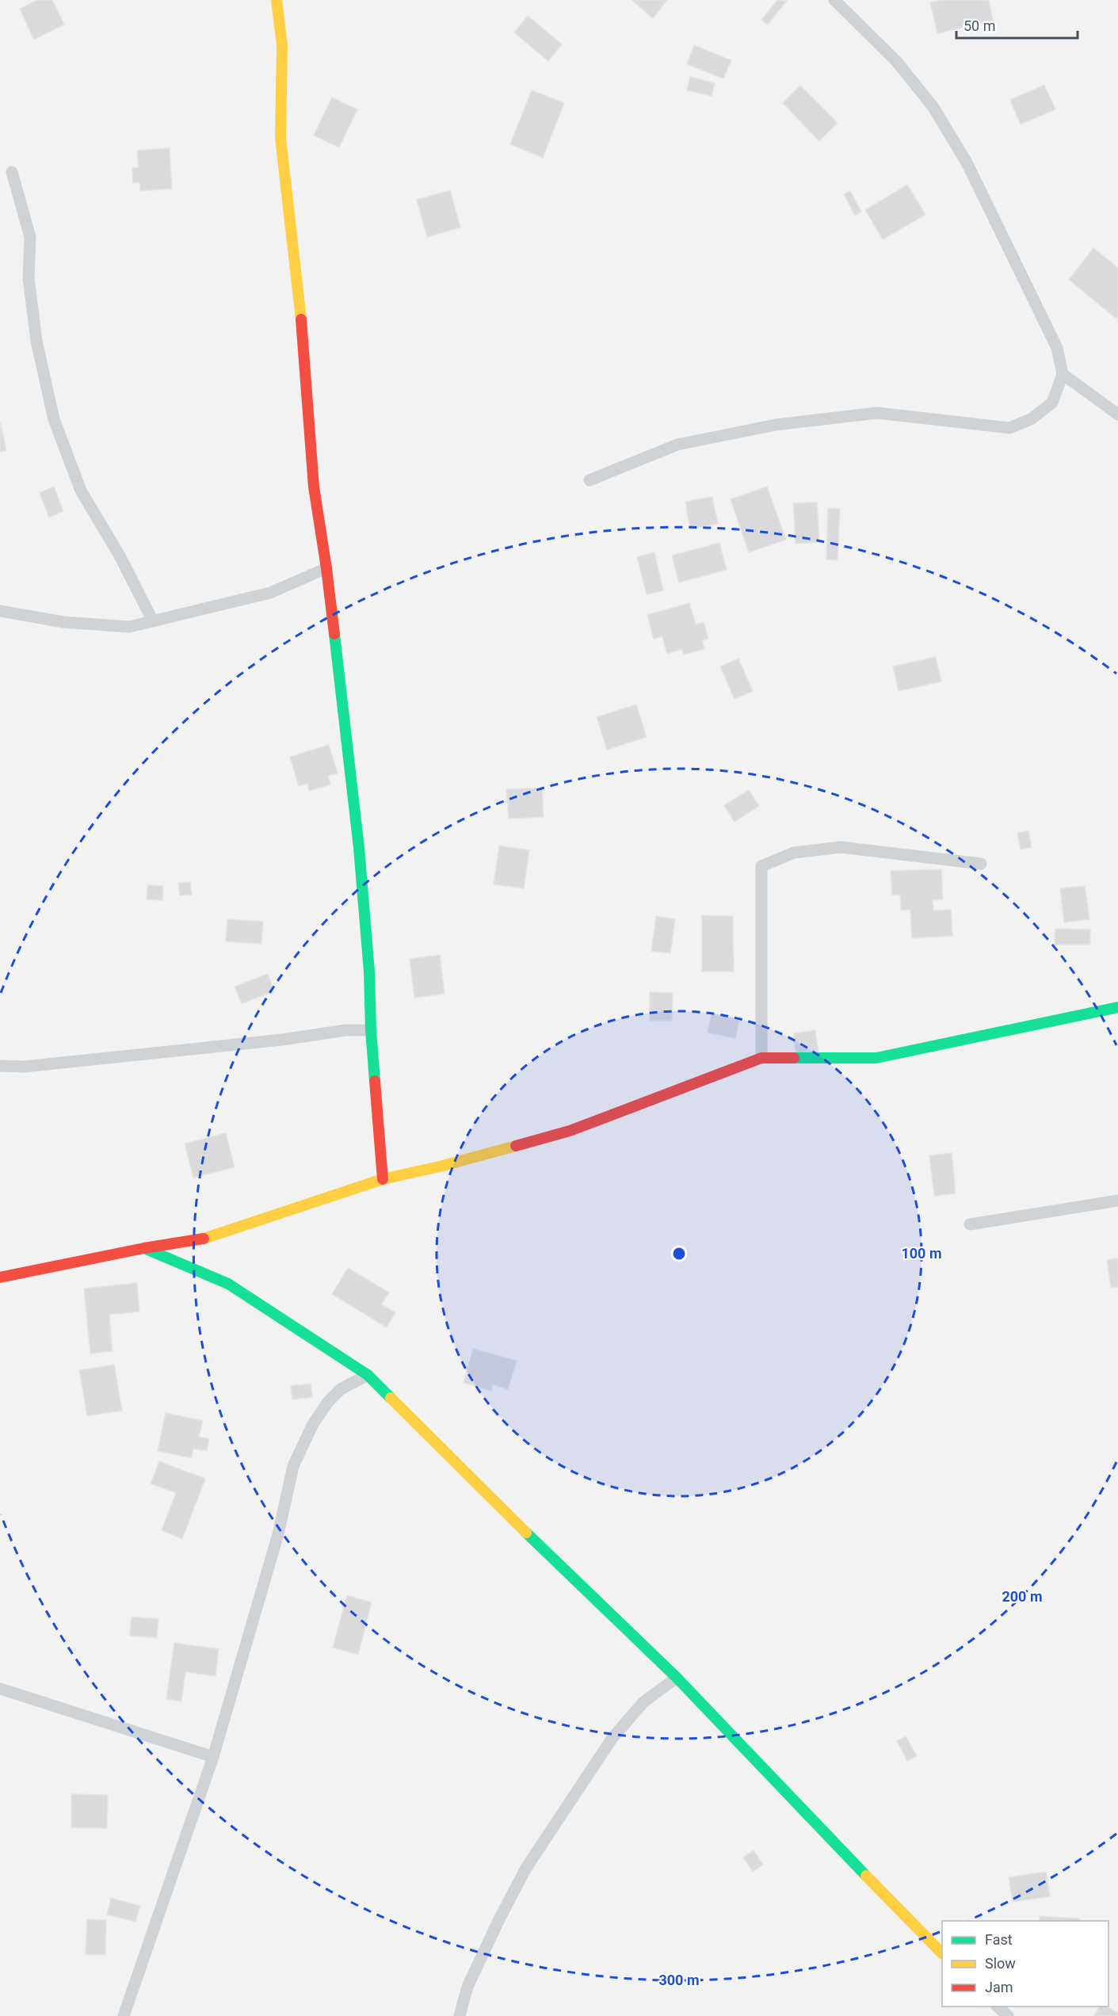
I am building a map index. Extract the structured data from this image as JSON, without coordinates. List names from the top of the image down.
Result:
{
  "legend": ["Fast", "Slow", "Jam"],
  "scale_bar": "50 m",
  "rings": ["100 m", "200 m", "300 m"]
}
